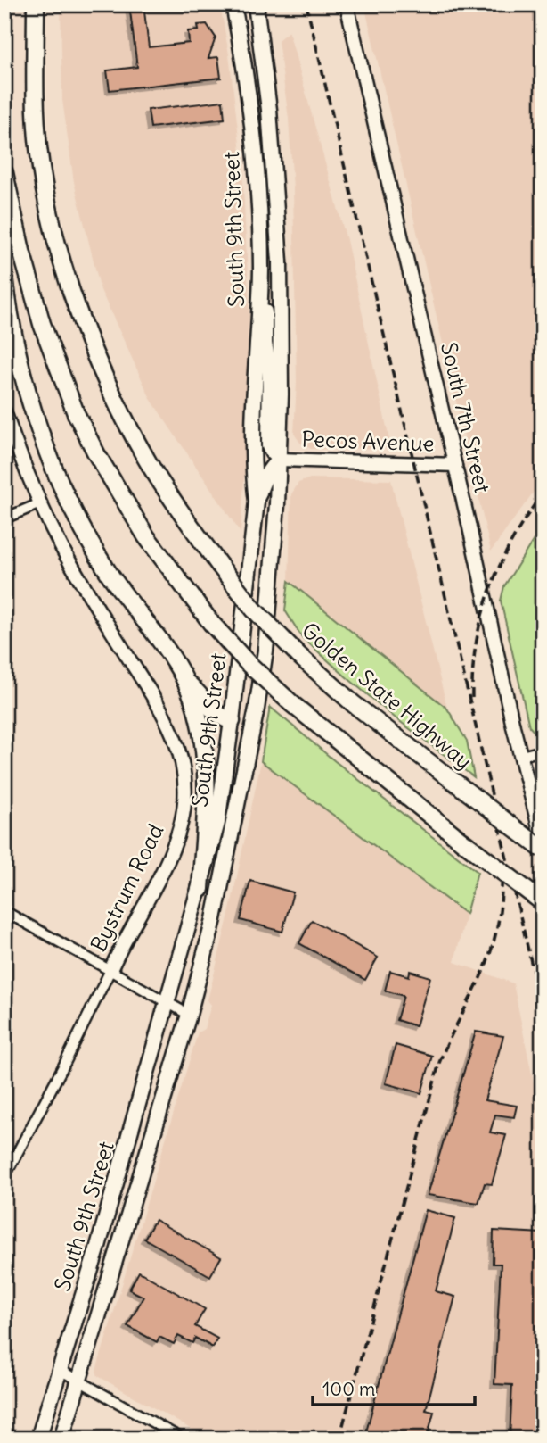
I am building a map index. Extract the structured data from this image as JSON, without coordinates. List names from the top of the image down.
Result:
{
  "streets": {
    "highway": ["Golden State Highway"],
    "main road": ["South 9th Street"],
    "street": ["South 7th Street", "Pecos Avenue", "Bystrum Road"]
  },
  "crossings": [
    ["South 9th Street", "Pecos Avenue"],
    ["South 7th Street", "Pecos Avenue"]
  ],
  "scale_bar": "100 m"
}
